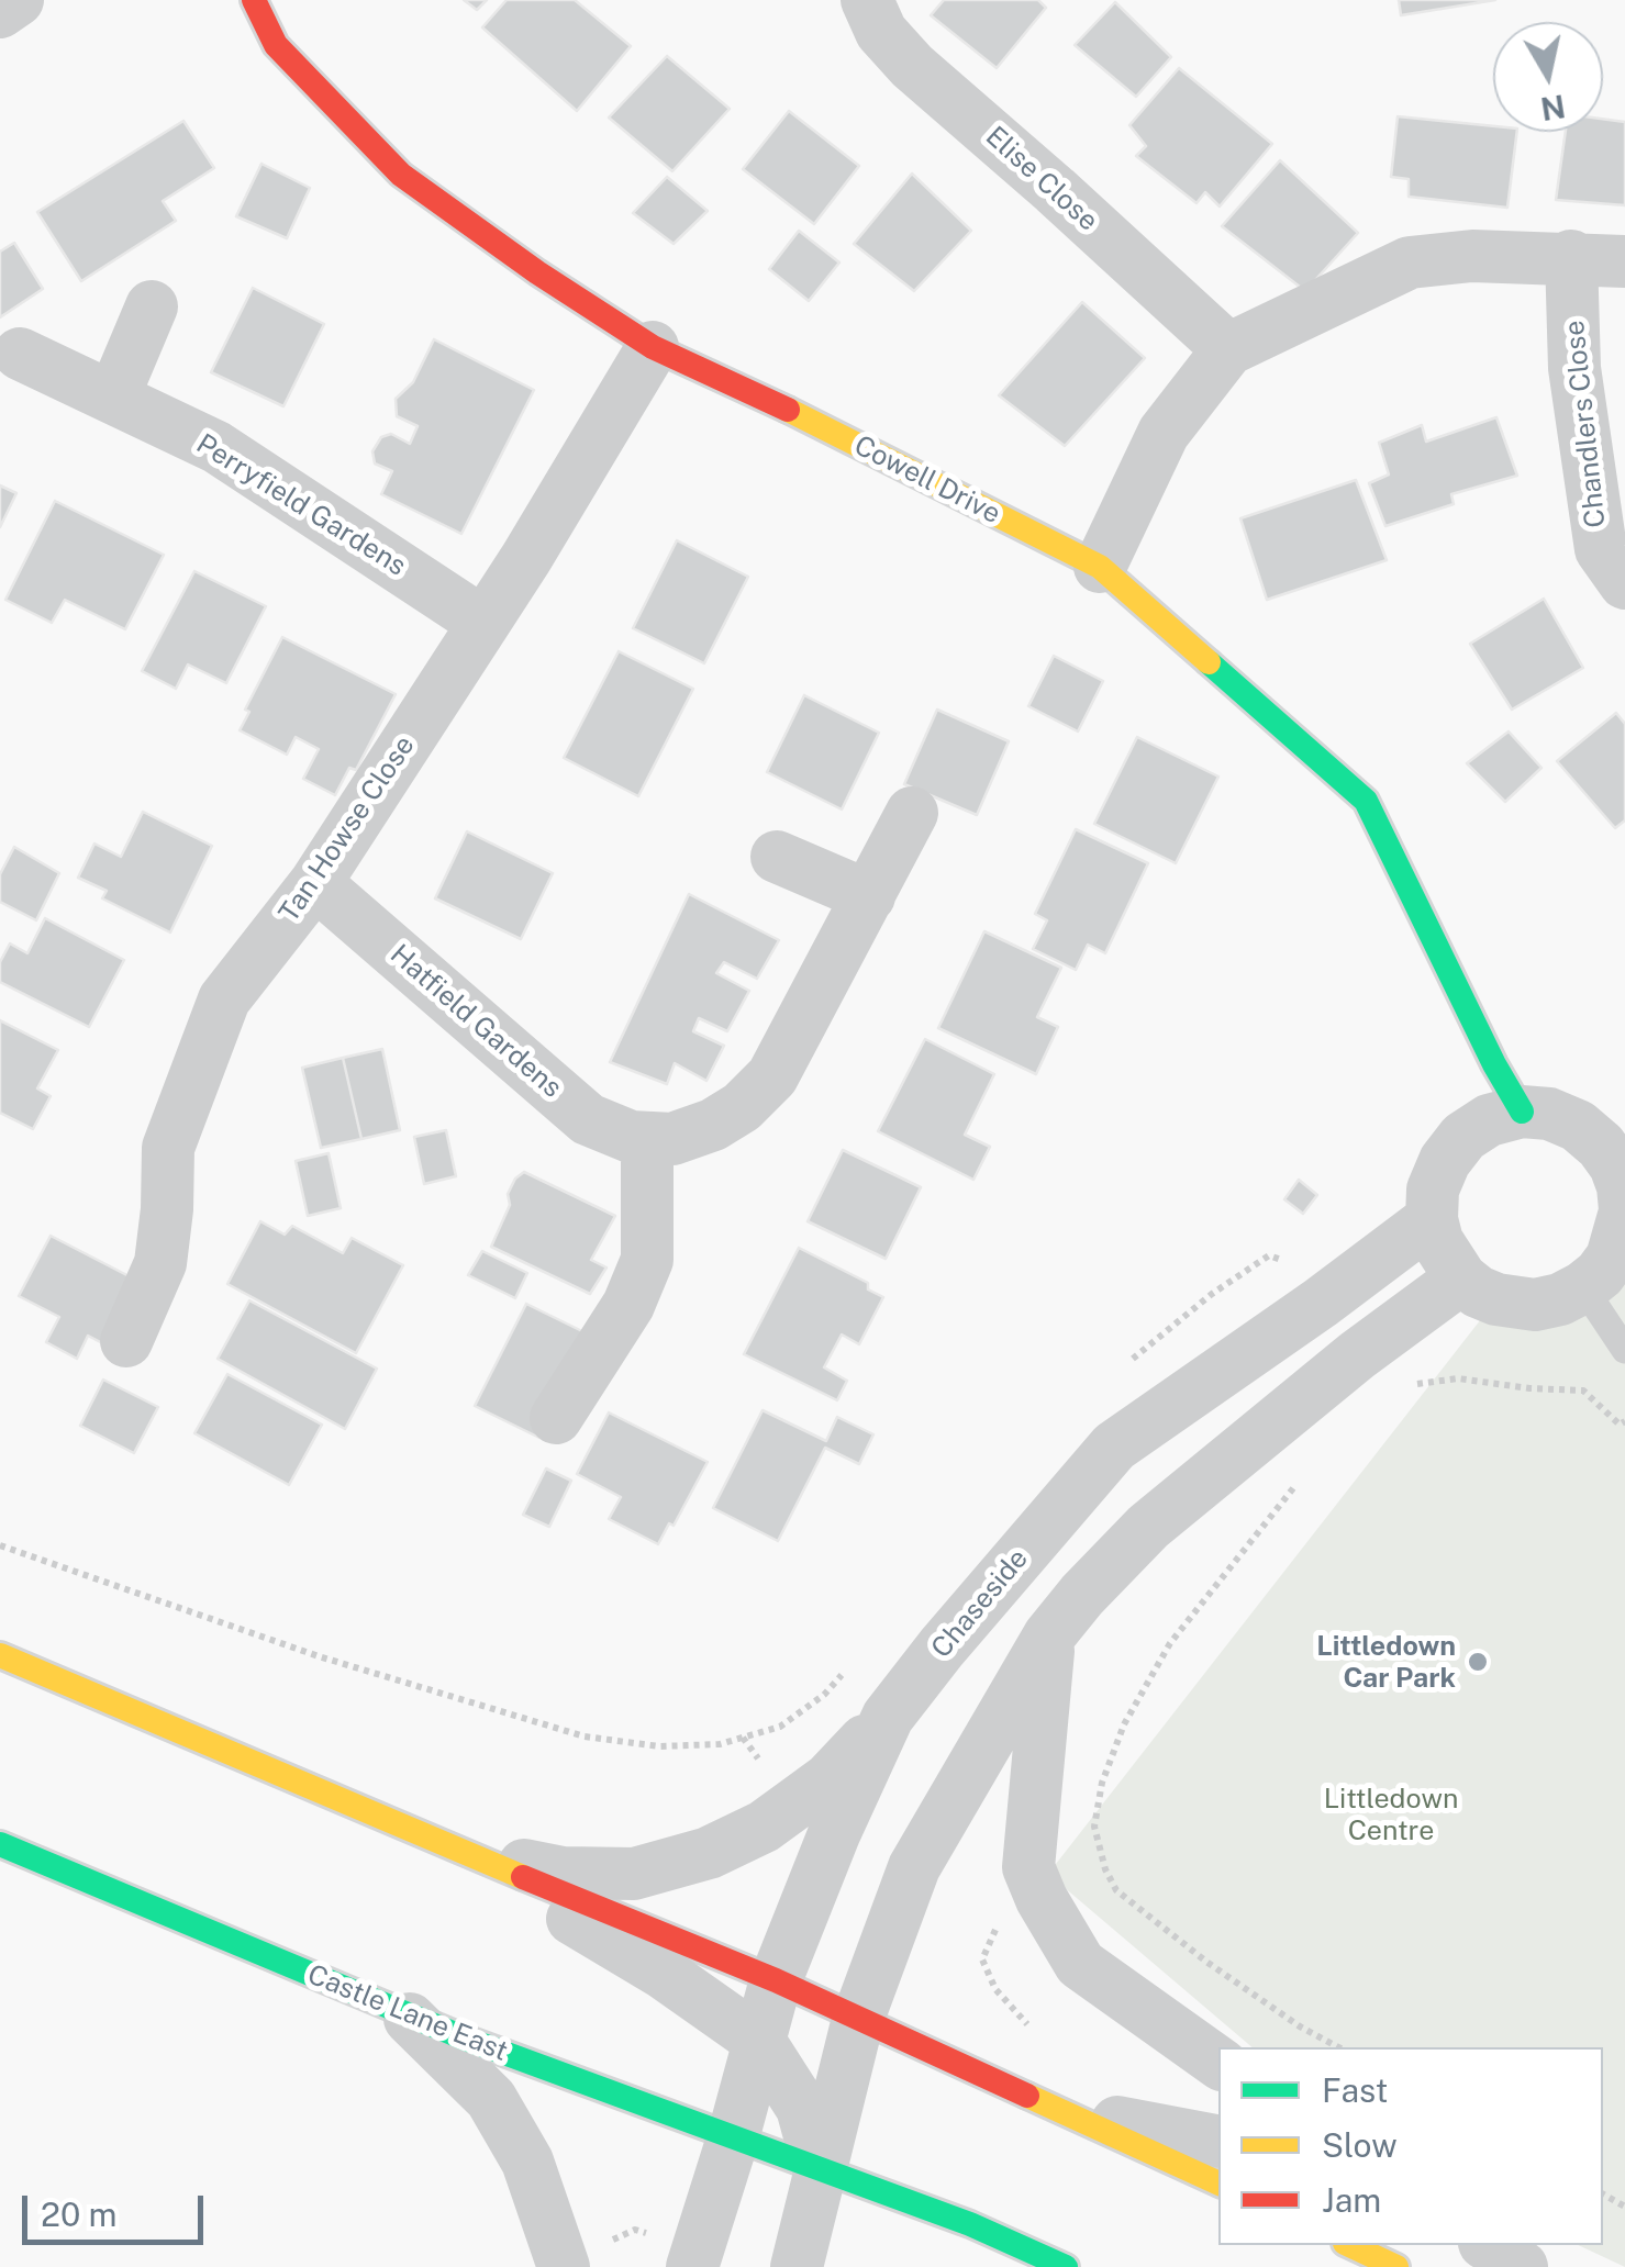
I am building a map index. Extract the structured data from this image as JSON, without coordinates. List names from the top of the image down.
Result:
{
  "streets": {
    "main road": ["Cowell Drive", "Castle Lane East"],
    "street": [
      "Elise Close",
      "Chandlers Close",
      "Perryfield Gardens",
      "Tan Howse Close",
      "Hatfield Gardens",
      "Chaseside"
    ]
  },
  "crossings": [
    ["Cowell Drive", "Tan Howse Close"],
    ["Cowell Drive", "Chaseside"],
    ["Perryfield Gardens", "Tan Howse Close"],
    ["Tan Howse Close", "Hatfield Gardens"],
    ["Chaseside", "Castle Lane East"]
  ],
  "parks": ["Littledown Centre"],
  "places": ["Littledown Car Park"],
  "legend": ["Fast", "Slow", "Jam"],
  "scale_bar": "20 m",
  "north": "bottom"
}
